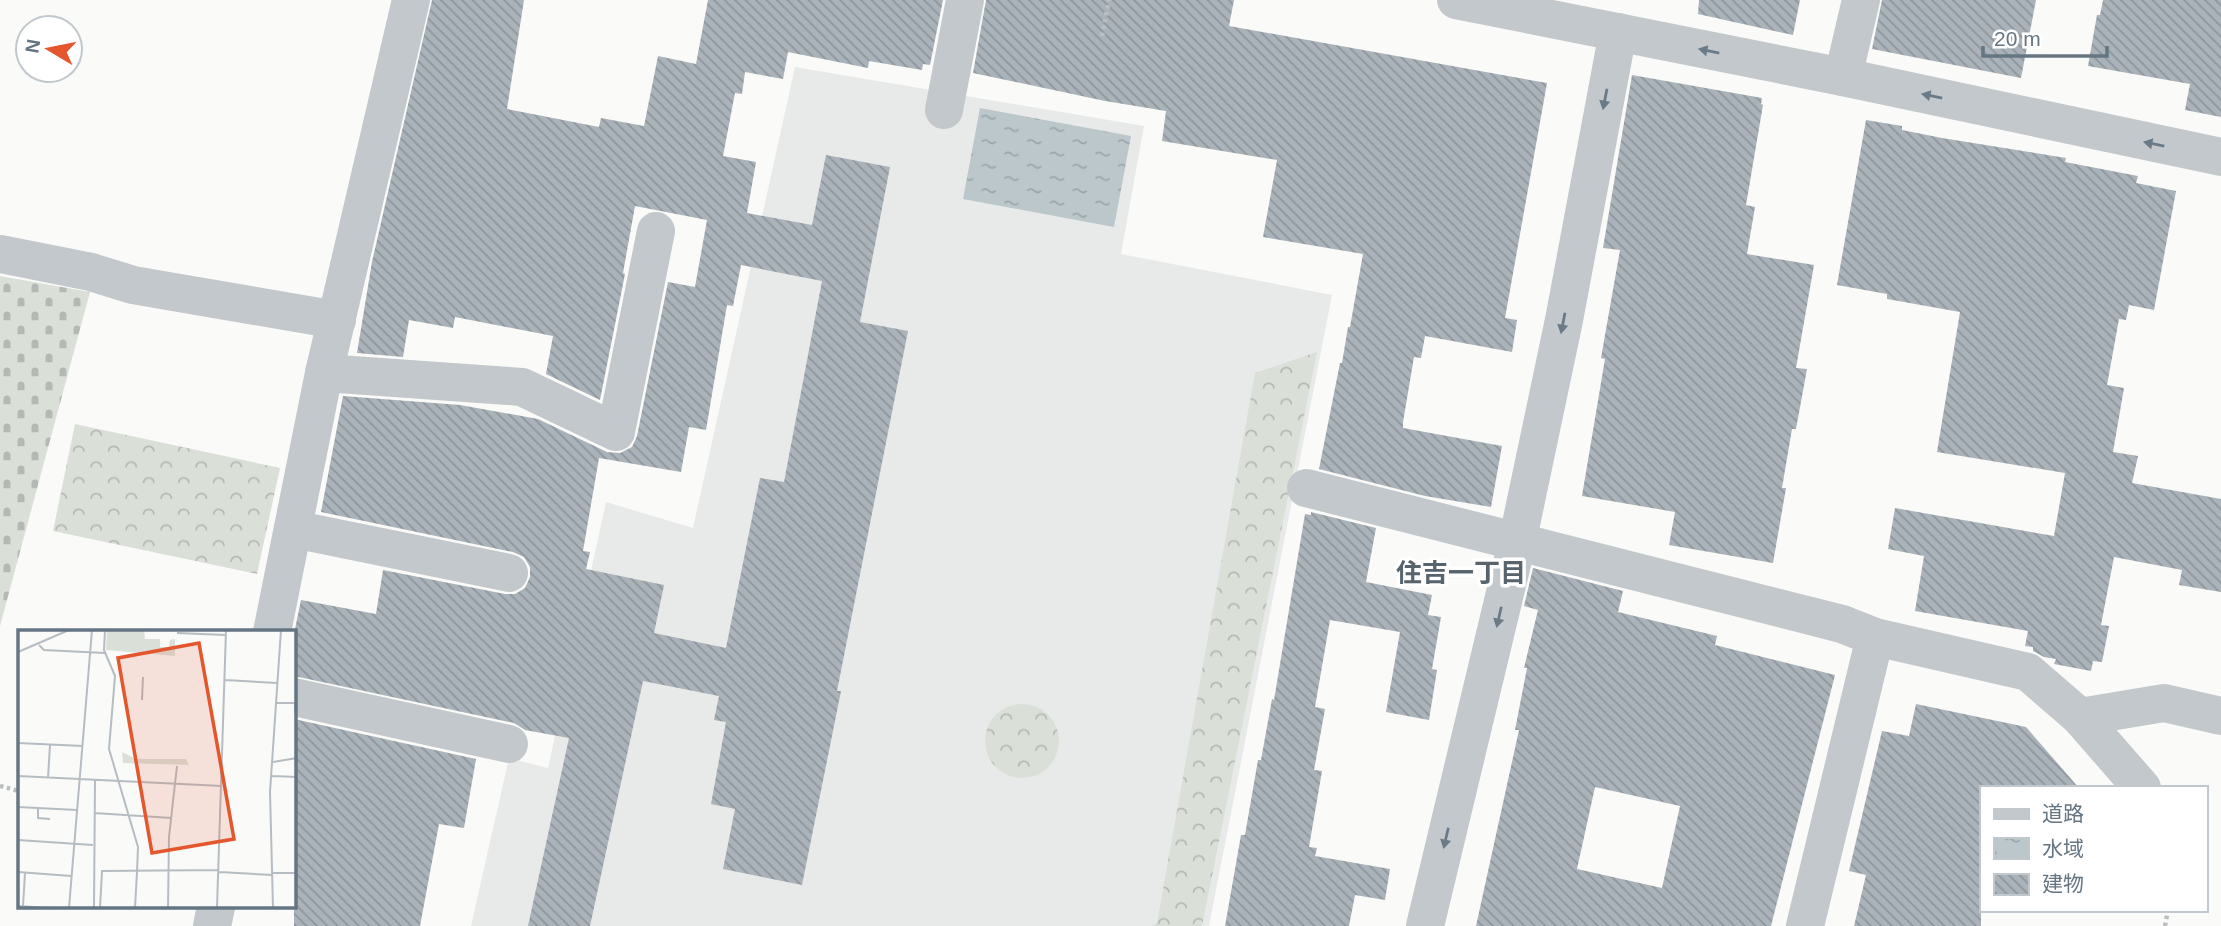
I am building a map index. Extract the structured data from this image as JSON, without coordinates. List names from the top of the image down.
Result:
{
  "districts": ["住吉一丁目"],
  "legend": ["道路", "水域", "建物"],
  "scale_bar": "20 m",
  "north": "left"
}
